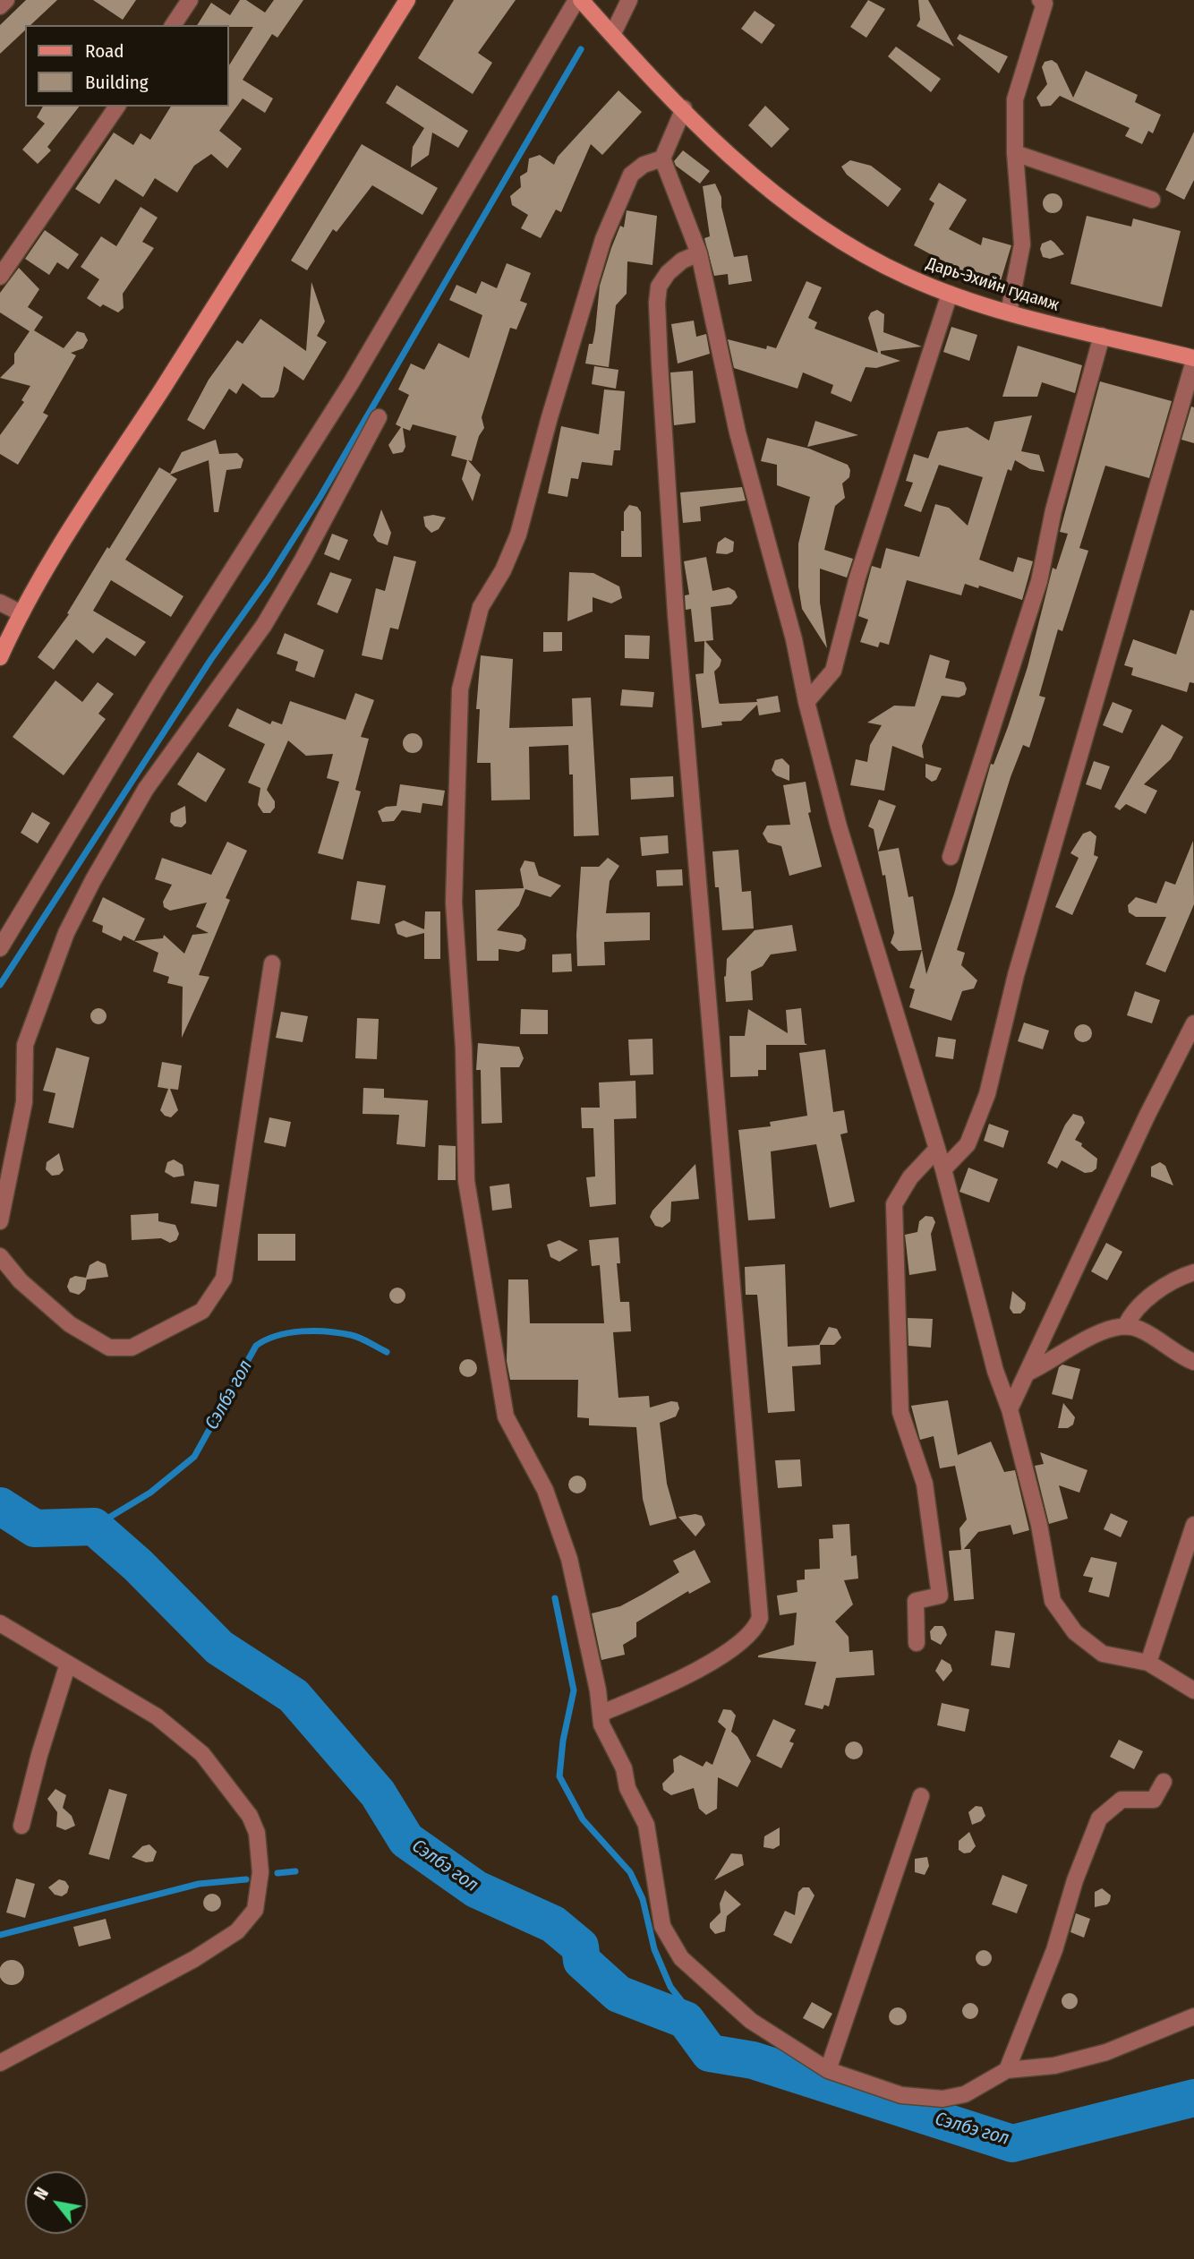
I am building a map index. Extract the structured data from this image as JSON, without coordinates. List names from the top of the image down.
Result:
{
  "streets": {
    "main road": ["Дарь-Эхийн гудамж"]
  },
  "water": ["Сэлбэ гол"],
  "legend": ["Road", "Building"],
  "north": "top left"
}
